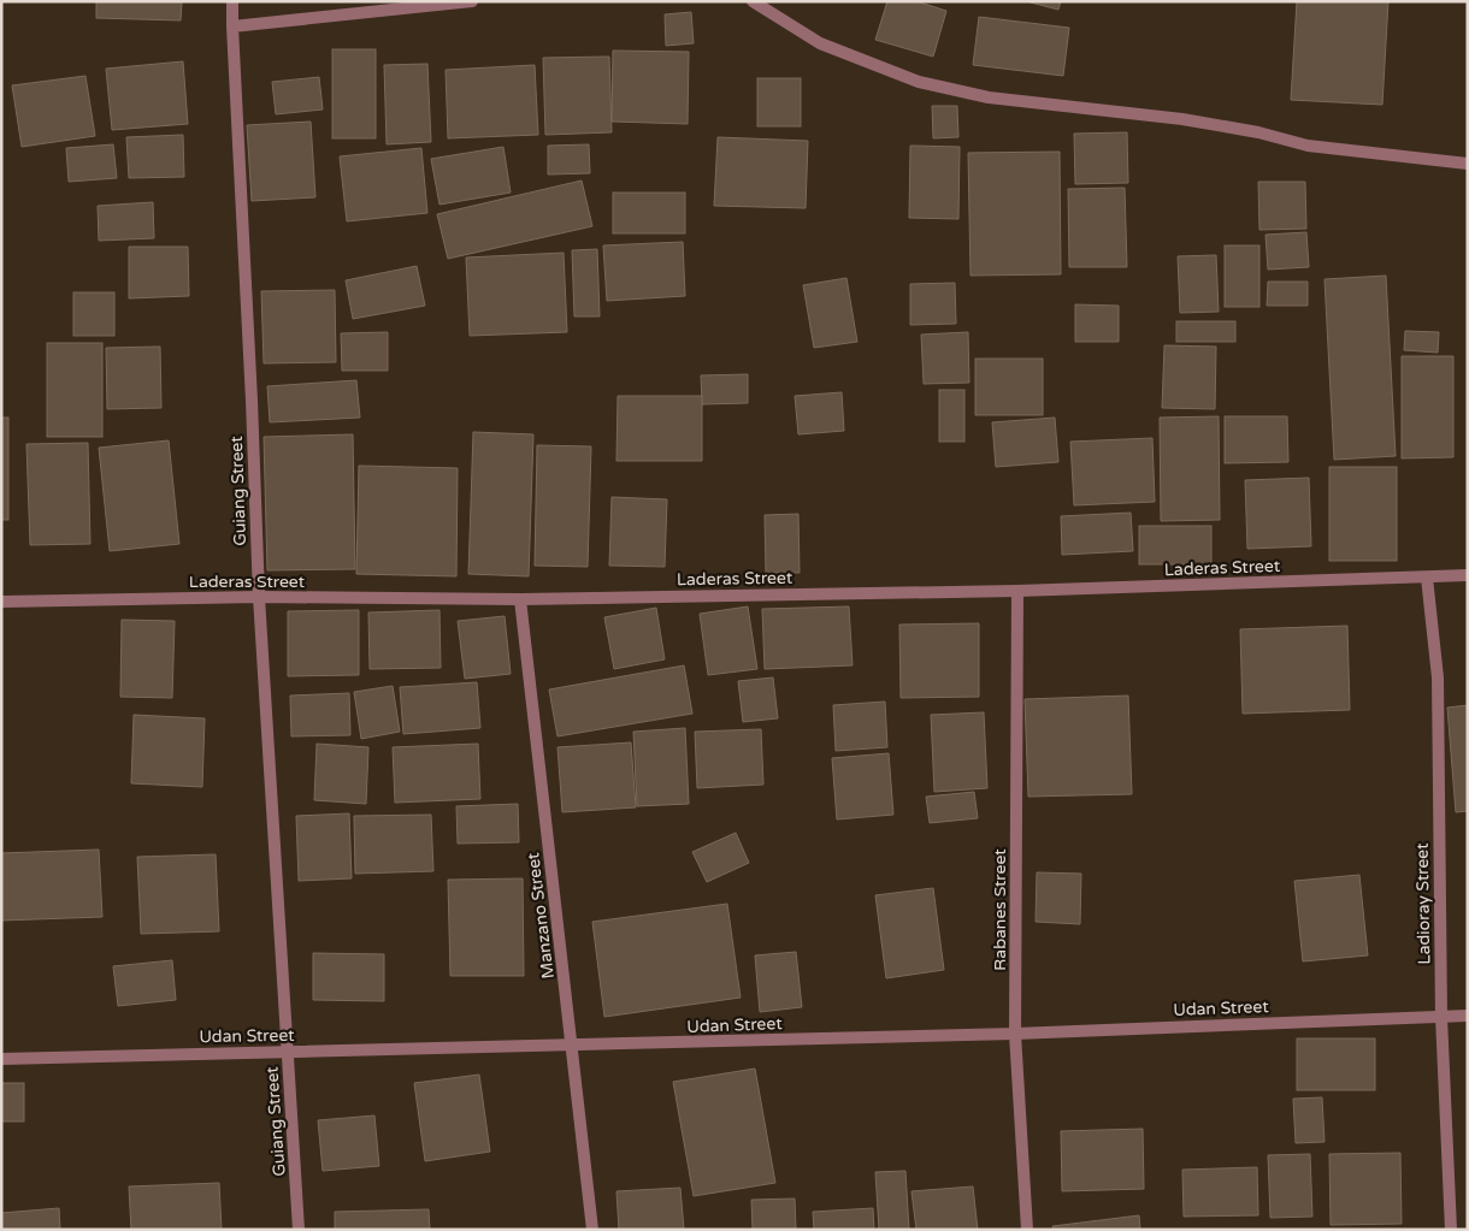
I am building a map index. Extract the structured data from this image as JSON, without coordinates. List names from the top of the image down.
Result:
{
  "streets": {
    "street": [
      "Guiang Street",
      "Laderas Street",
      "Ladioray Street",
      "Rabanes Street",
      "Manzano Street",
      "Udan Street"
    ]
  },
  "crossings": [
    ["Guiang Street", "Laderas Street"],
    ["Guiang Street", "Udan Street"],
    ["Laderas Street", "Ladioray Street"],
    ["Laderas Street", "Rabanes Street"],
    ["Laderas Street", "Manzano Street"],
    ["Ladioray Street", "Udan Street"],
    ["Rabanes Street", "Udan Street"],
    ["Manzano Street", "Udan Street"]
  ]
}
